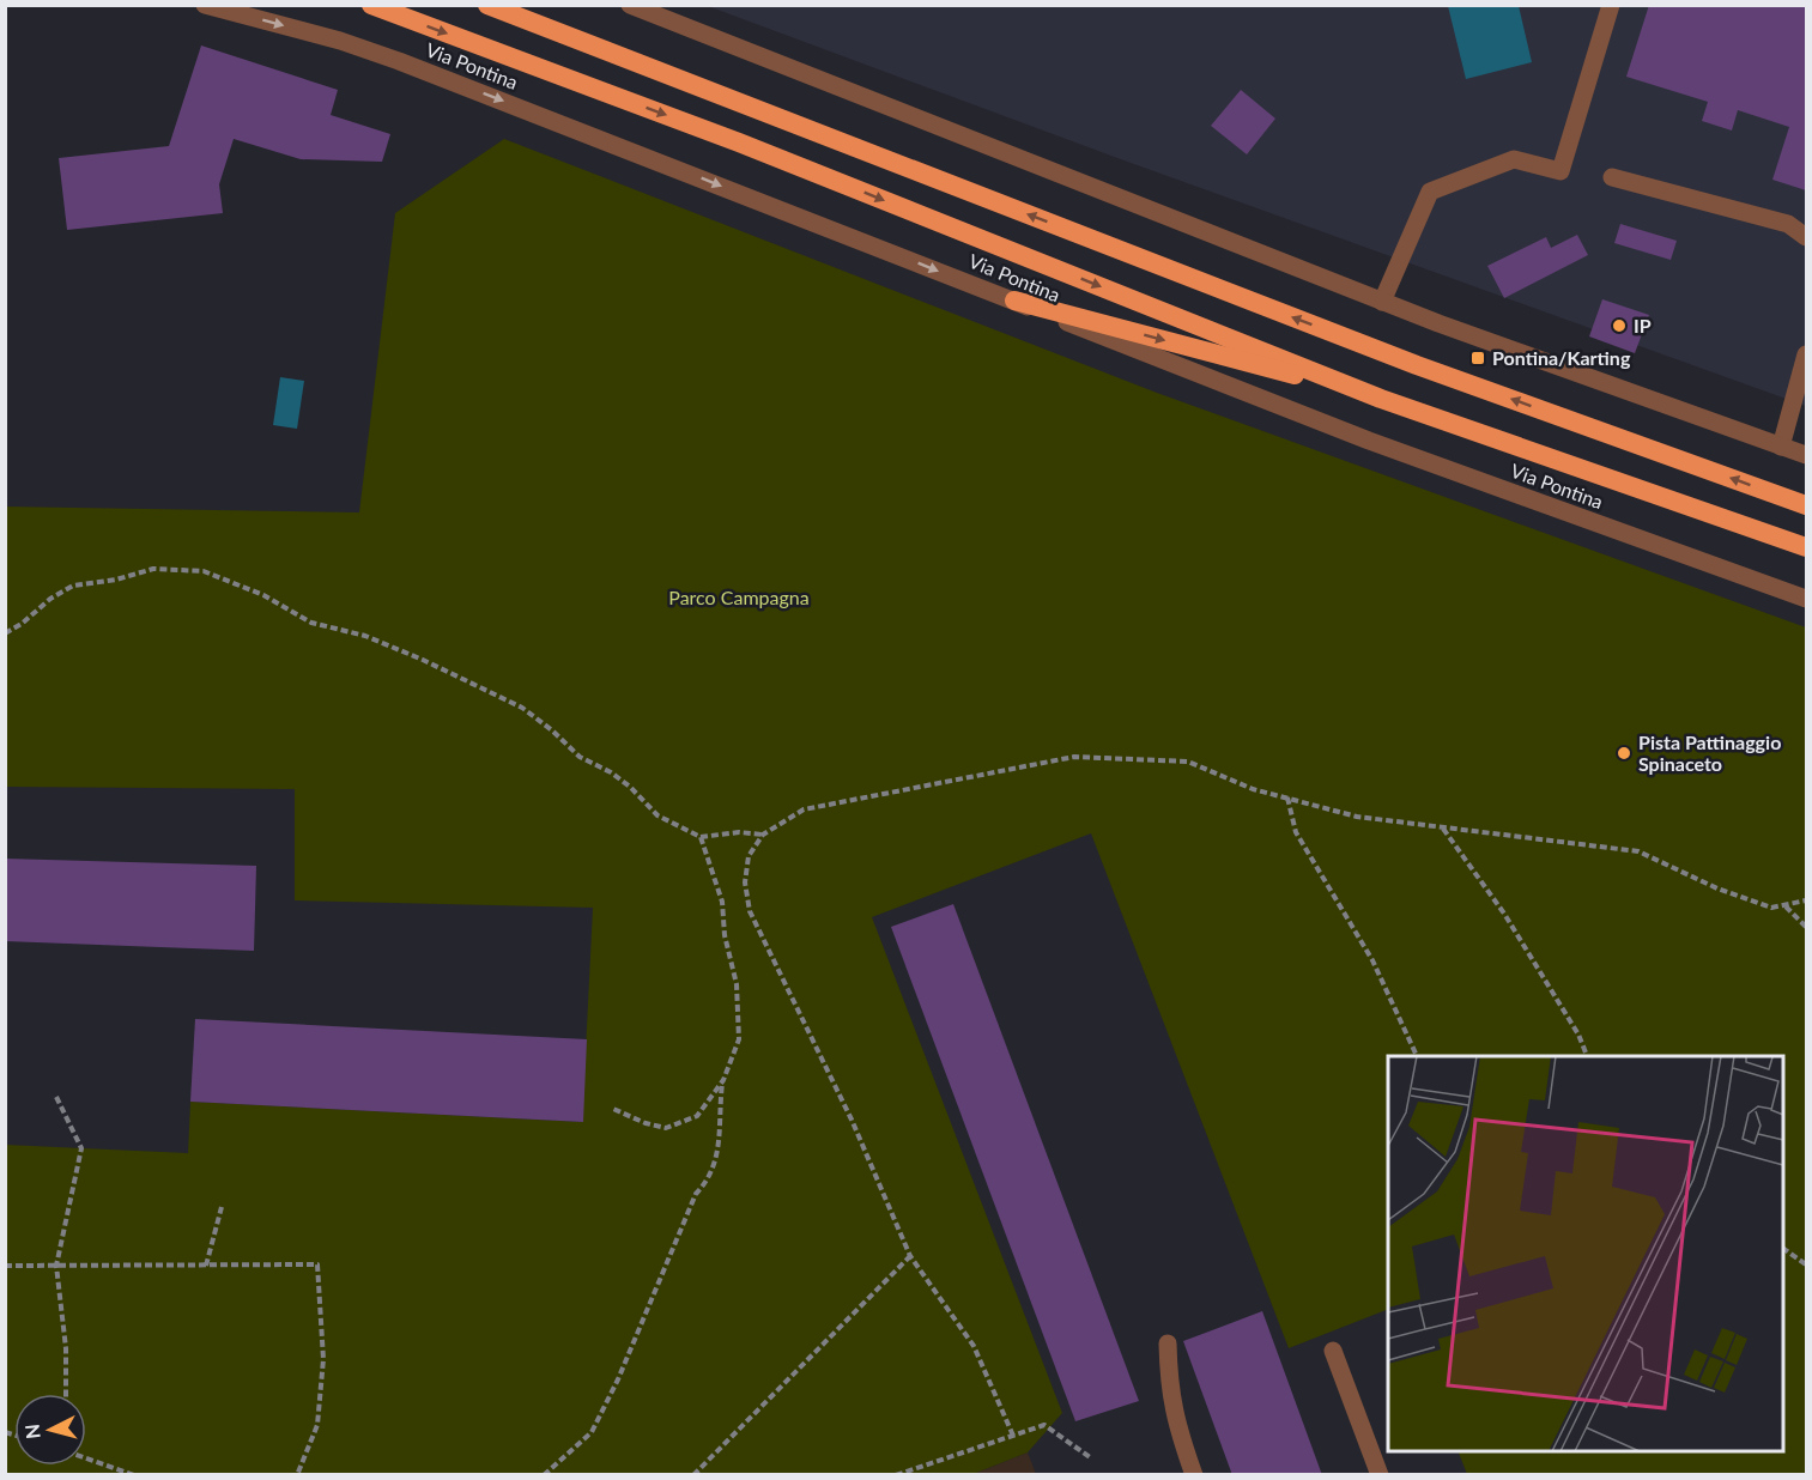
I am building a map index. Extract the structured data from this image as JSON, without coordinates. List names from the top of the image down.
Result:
{
  "streets": {
    "highway": ["Via Pontina"]
  },
  "parks": ["Parco Campagna"],
  "places": {
    "other": ["IP", "Pista Pattinaggio Spinaceto"],
    "transit": ["Pontina/Karting"]
  },
  "north": "left"
}
